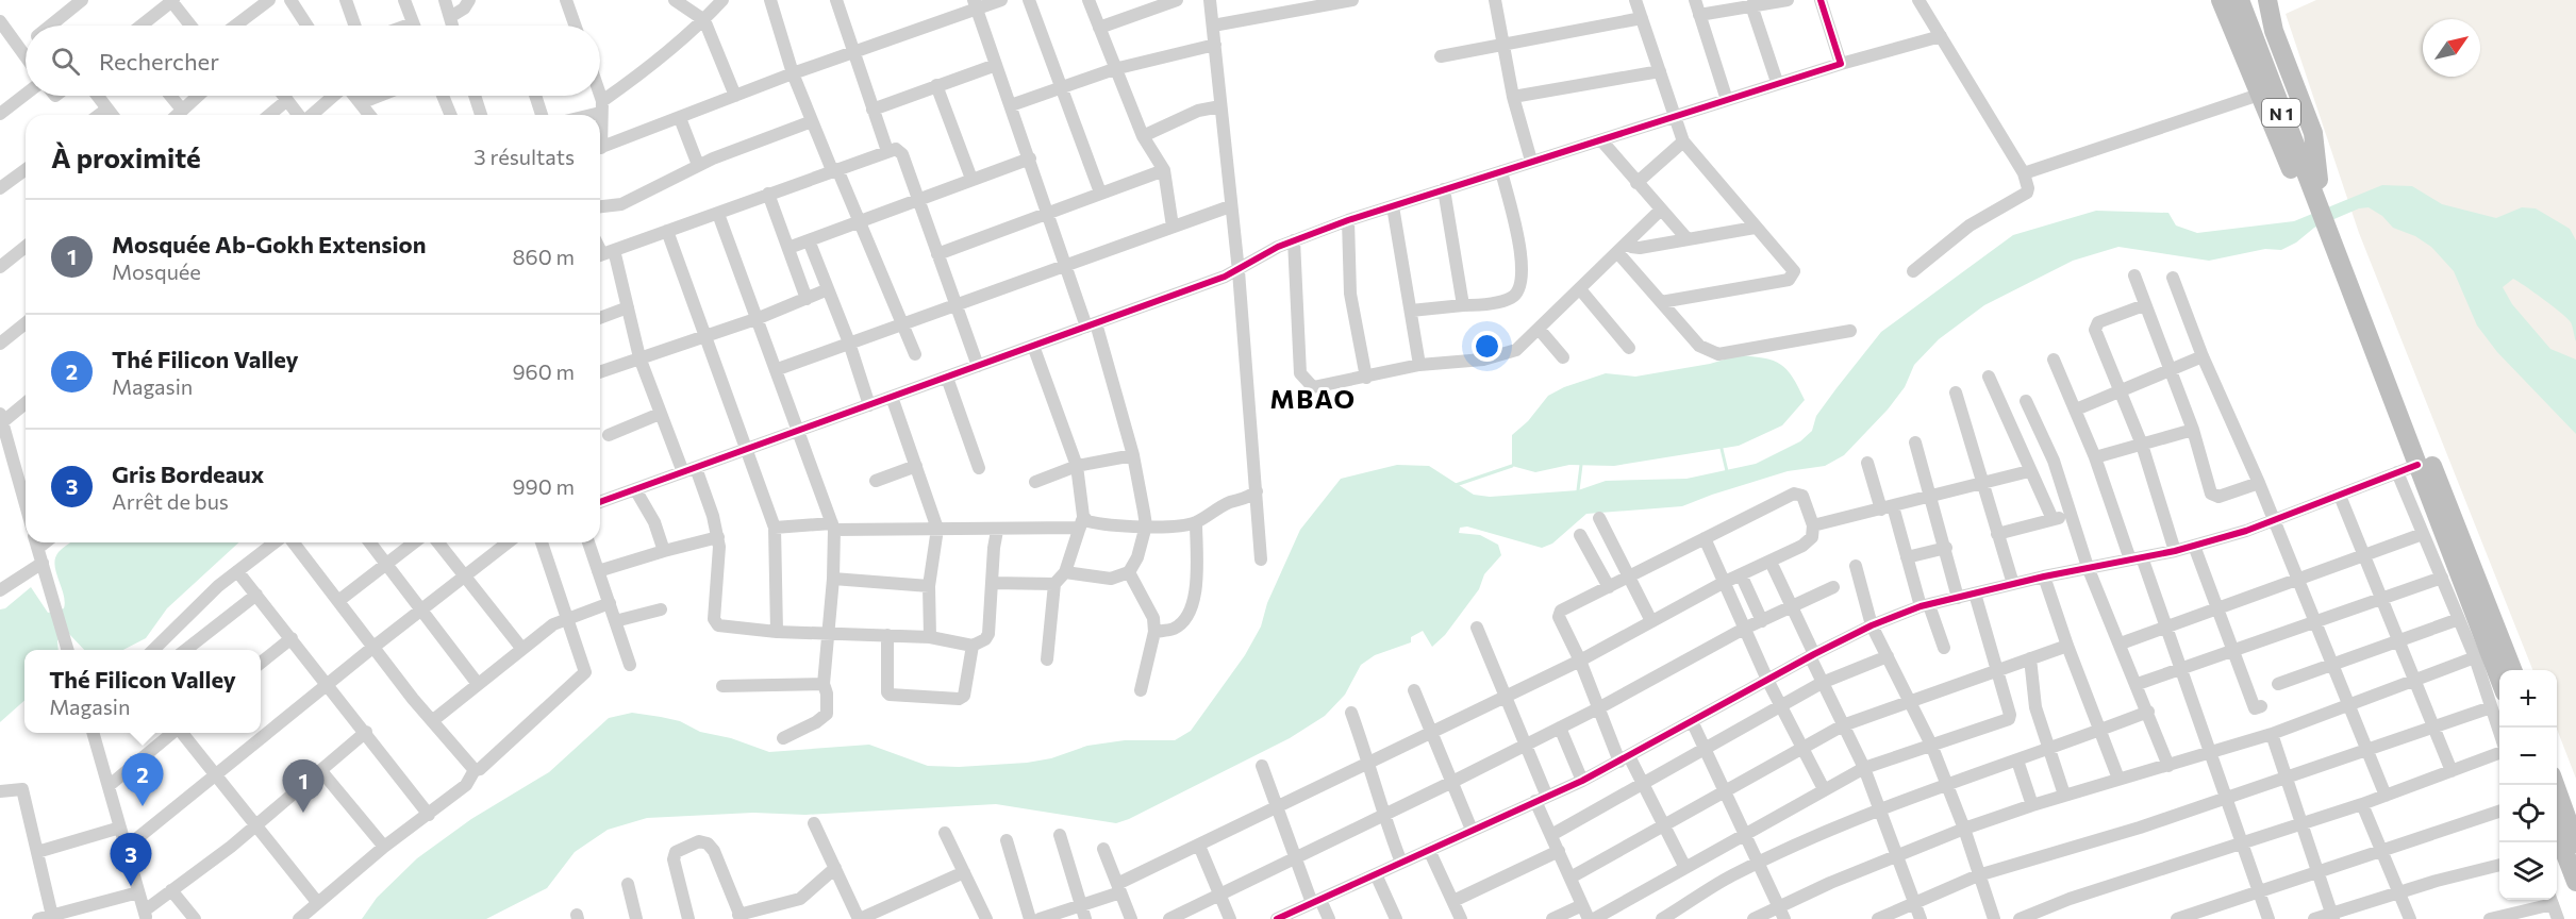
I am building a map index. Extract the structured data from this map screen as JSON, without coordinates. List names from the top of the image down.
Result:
{
  "streets": {
    "highway": ["N 1"]
  },
  "districts": ["MBAO"],
  "north": "top right",
  "page": {
    "search": "Rechercher",
    "heading": ["À proximité", "3 résultats"],
    "list": [
      {
        "mark": "1",
        "name": "Mosquée Ab-Gokh Extension",
        "note": "Mosquée",
        "value": "860 m"
      },
      {
        "mark": "2",
        "name": "Thé Filicon Valley",
        "note": "Magasin",
        "value": "960 m"
      },
      {
        "mark": "3",
        "name": "Gris Bordeaux",
        "note": "Arrêt de bus",
        "value": "990 m"
      }
    ],
    "popup": ["Thé Filicon Valley", "Magasin"],
    "map_buttons": ["+", "−"],
    "pins": ["2", "1", "3"]
  }
}
